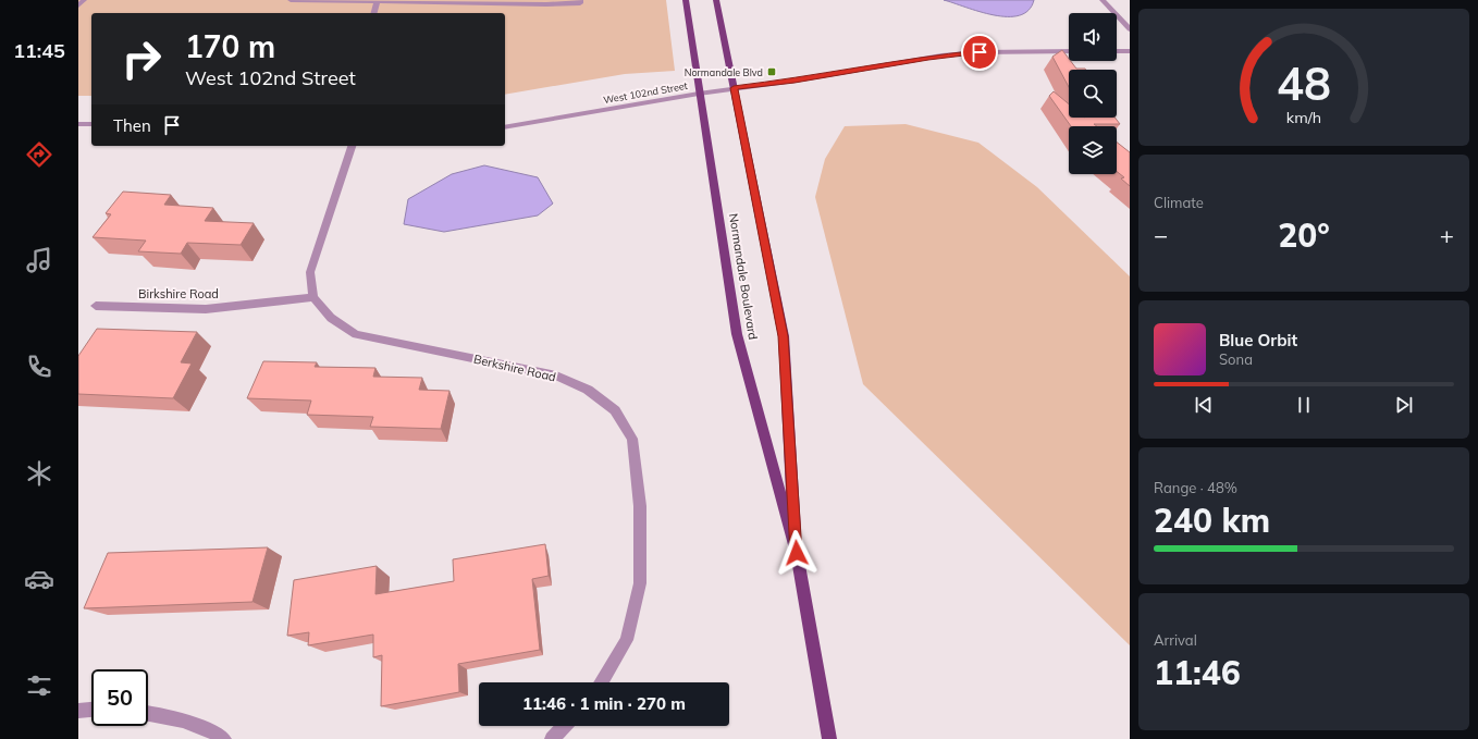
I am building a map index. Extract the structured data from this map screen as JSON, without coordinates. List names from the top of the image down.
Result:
{
  "streets": {
    "main road": ["Normandale Boulevard"],
    "street": ["West 102nd Street", "Birkshire Road", "Berkshire Road"]
  },
  "crossings": [
    ["West 102nd Street", "Normandale Boulevard"],
    ["Birkshire Road", "Berkshire Road"]
  ],
  "places": {
    "transit": ["Normandale Blvd"]
  },
  "page": {
    "tabs": "11:45",
    "turn": ["170 m", "West 102nd Street"],
    "then": "Then",
    "tile": [
      "Climate",
      ["Range · 48%", "240 km"],
      ["Arrival", "11:46"]
    ],
    "heat": ["−", "20°", "+"],
    "song": ["Blue Orbit", "Sona"],
    "limit": "50",
    "trip": "11:46 · 1 min · 270 m",
    "gauge": ["48", "km/h"]
  }
}
